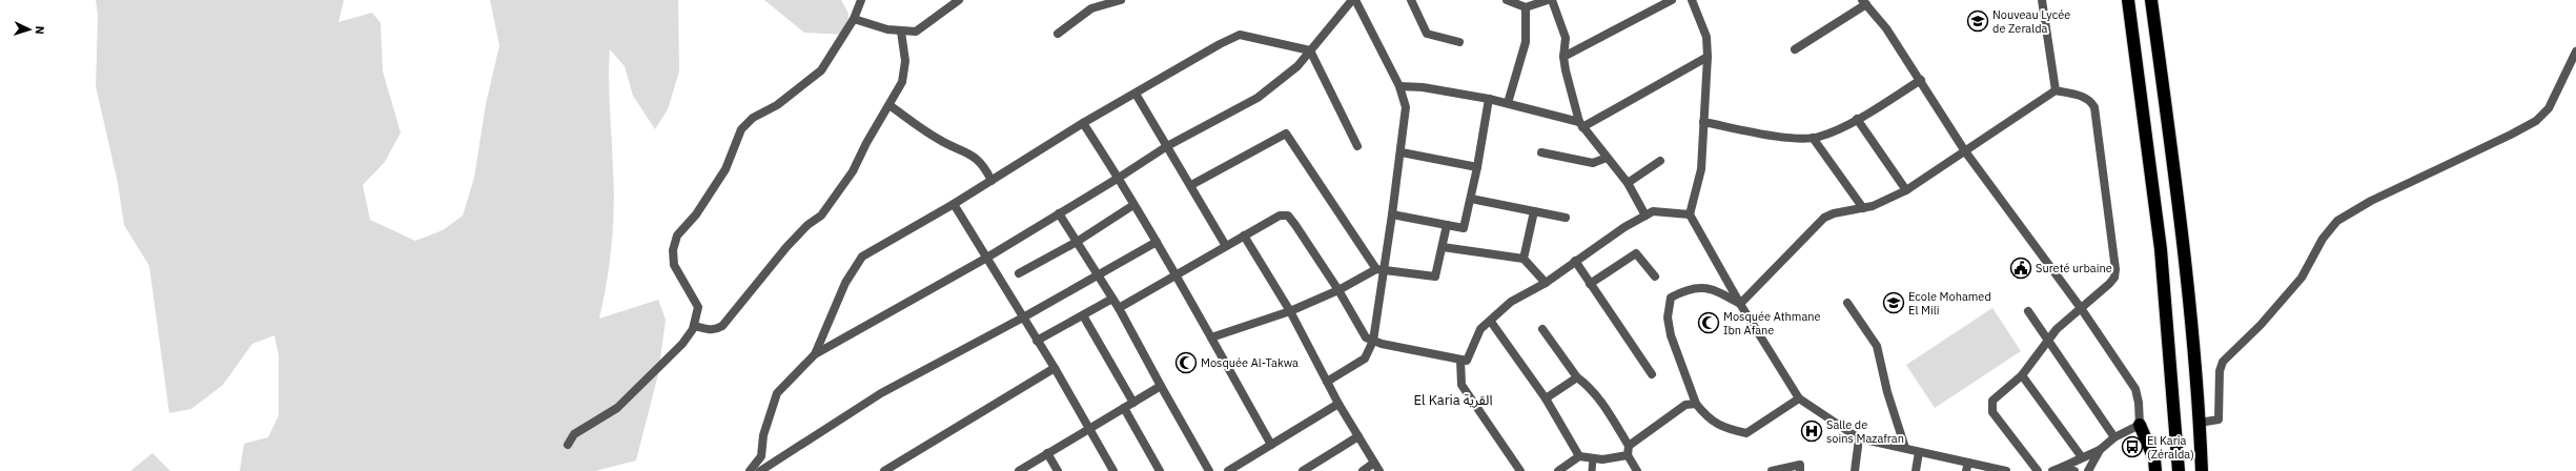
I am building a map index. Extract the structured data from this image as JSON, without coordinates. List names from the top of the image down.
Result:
{
  "districts": ["El Karia القرية"],
  "places": {
    "school or university": ["Nouveau Lycée de Zeralda", "Ecole Mohamed El Mili"],
    "public building": ["Sureté urbaine"],
    "mosque": ["Mosquée Athmane Ibn Afane", "Mosquée Al-Takwa"],
    "hospital": ["Salle de soins Mazafran"],
    "bus stop": ["El Karia (Zéralda)"]
  },
  "north": "right"
}
